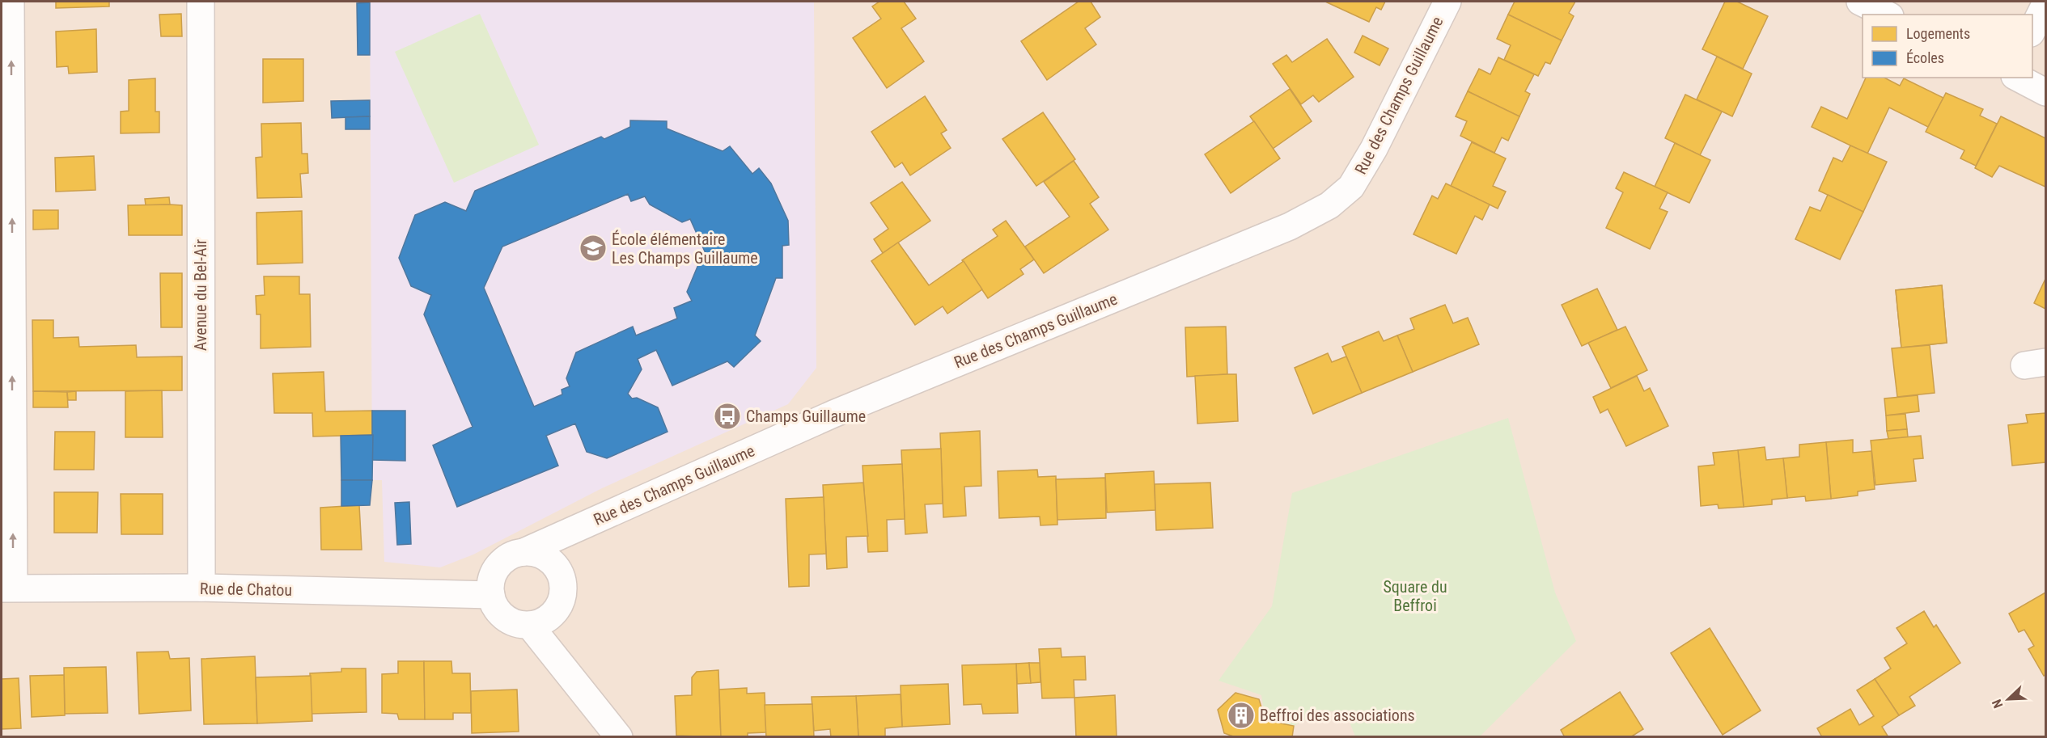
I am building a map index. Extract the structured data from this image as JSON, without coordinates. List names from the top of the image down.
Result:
{
  "streets": {
    "street": ["Rue des Champs Guillaume", "Avenue du Bel-Air", "Rue de Chatou"]
  },
  "crossings": [
    ["Rue des Champs Guillaume", "Rue de Chatou"],
    ["Avenue du Bel-Air", "Rue de Chatou"]
  ],
  "parks": ["Square du Beffroi"],
  "places": {
    "school or university": ["École élémentaire Les Champs Guillaume"],
    "bus stop": ["Champs Guillaume"],
    "building": ["Beffroi des associations"]
  },
  "legend": ["Logements", "Écoles"],
  "north": "bottom left"
}
